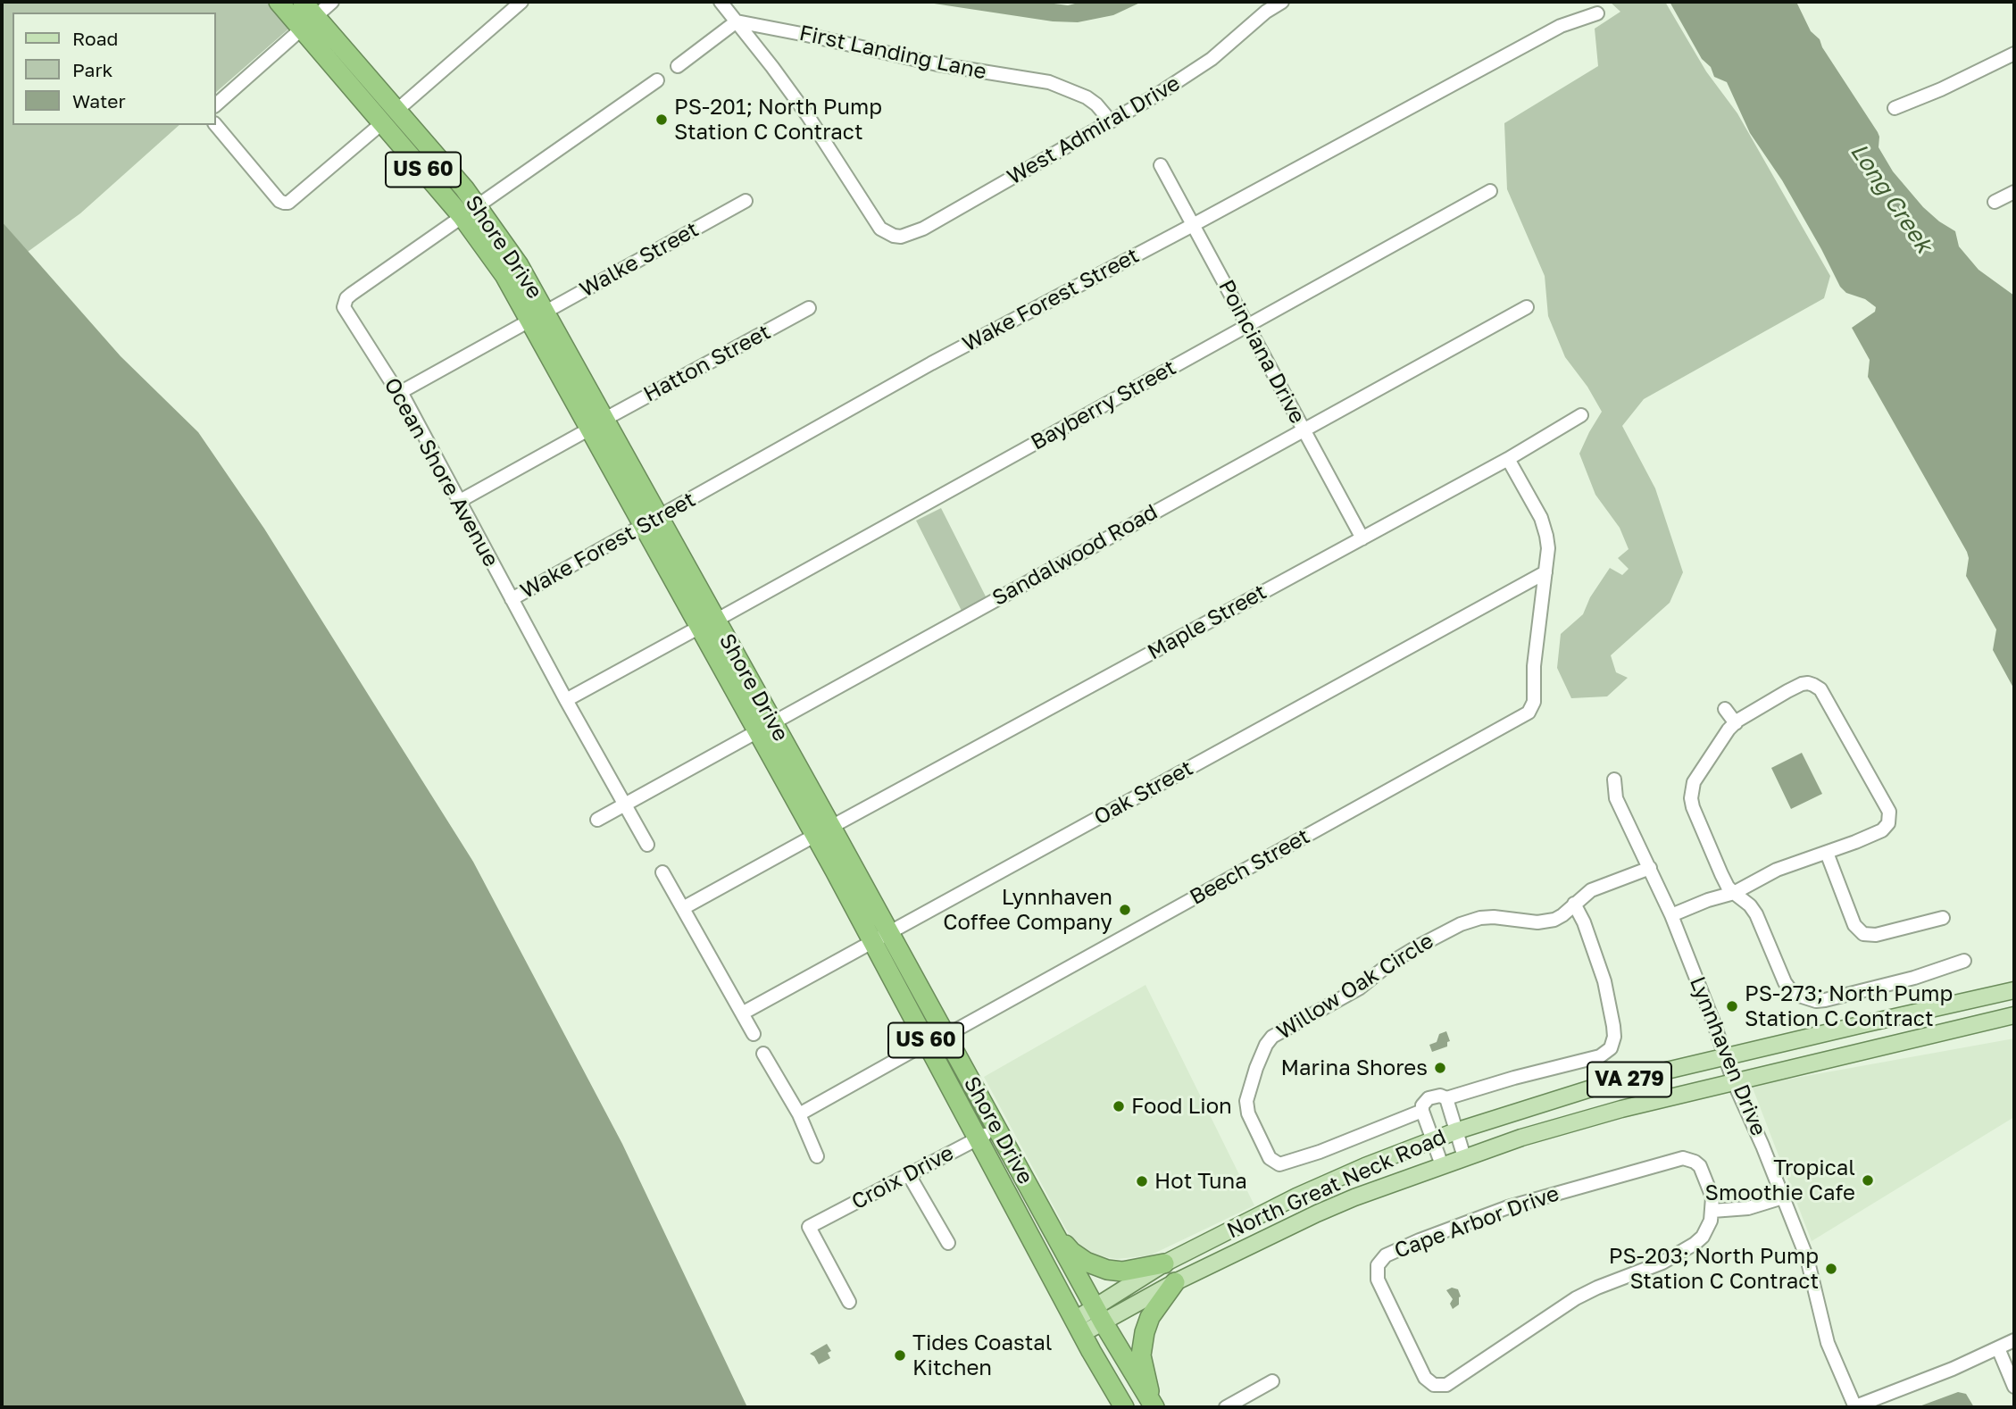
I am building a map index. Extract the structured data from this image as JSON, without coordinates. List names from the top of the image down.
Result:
{
  "streets": {
    "highway": ["US 60", "Shore Drive"],
    "main road": ["VA 279", "North Great Neck Road"],
    "street": [
      "First Landing Lane",
      "West Admiral Drive",
      "Walke Street",
      "Wake Forest Street",
      "Poinciana Drive",
      "Hatton Street",
      "Bayberry Street",
      "Ocean Shore Avenue",
      "Sandalwood Road",
      "Maple Street",
      "Oak Street",
      "Beech Street",
      "Willow Oak Circle",
      "Lynnhaven Drive",
      "Croix Drive",
      "Cape Arbor Drive"
    ]
  },
  "crossings": [
    ["First Landing Lane", "West Admiral Drive"],
    ["Shore Drive", "Walke Street"],
    ["Shore Drive", "Wake Forest Street"],
    ["Shore Drive", "Hatton Street"],
    ["Shore Drive", "Bayberry Street"],
    ["Shore Drive", "Ocean Shore Avenue"],
    ["Shore Drive", "Sandalwood Road"],
    ["Shore Drive", "Maple Street"],
    ["Shore Drive", "Oak Street"],
    ["Shore Drive", "Beech Street"],
    ["Shore Drive", "Croix Drive"],
    ["Shore Drive", "North Great Neck Road"],
    ["Walke Street", "Ocean Shore Avenue"],
    ["Wake Forest Street", "Poinciana Drive"],
    ["Wake Forest Street", "Ocean Shore Avenue"],
    ["Poinciana Drive", "Bayberry Street"],
    ["Poinciana Drive", "Sandalwood Road"],
    ["Poinciana Drive", "Maple Street"],
    ["Hatton Street", "Ocean Shore Avenue"],
    ["Bayberry Street", "Ocean Shore Avenue"],
    ["Ocean Shore Avenue", "Sandalwood Road"],
    ["Oak Street", "Beech Street"],
    ["Willow Oak Circle", "Lynnhaven Drive"],
    ["Lynnhaven Drive", "North Great Neck Road"]
  ],
  "water": ["Long Creek"],
  "places": [
    "PS-201; North Pump Station C Contract",
    "Lynnhaven Coffee Company",
    "PS-273; North Pump Station C Contract",
    "Marina Shores",
    "Food Lion",
    "Tropical Smoothie Cafe",
    "Hot Tuna",
    "PS-203; North Pump Station C Contract",
    "Tides Coastal Kitchen"
  ],
  "legend": ["Road", "Park", "Water"]
}
